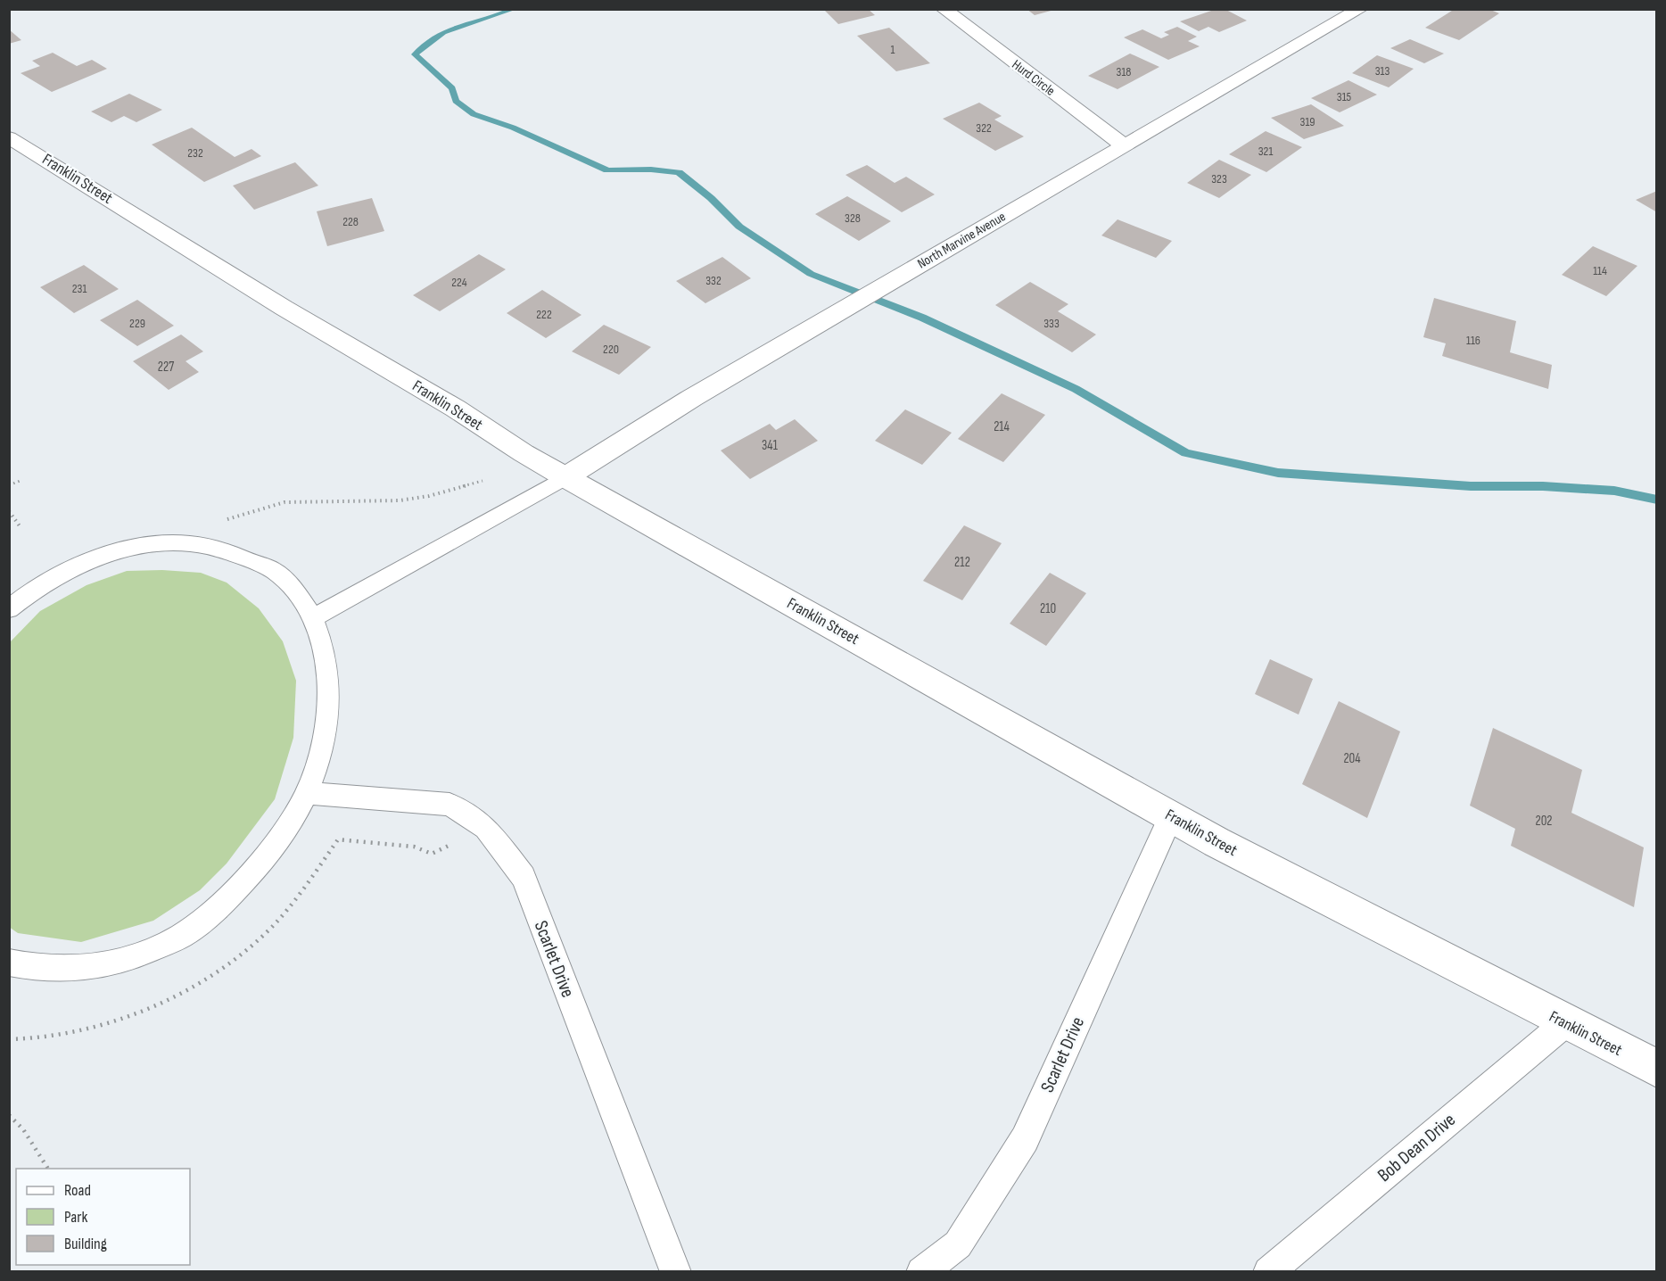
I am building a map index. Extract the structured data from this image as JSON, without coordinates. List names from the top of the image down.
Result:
{
  "streets": {
    "street": ["Hurd Circle", "Franklin Street", "North Marvine Avenue"],
    "lane": ["Scarlet Drive", "Bob Dean Drive"]
  },
  "crossings": [
    ["Hurd Circle", "North Marvine Avenue"],
    ["Franklin Street", "North Marvine Avenue"],
    ["Franklin Street", "Scarlet Drive"],
    ["Franklin Street", "Bob Dean Drive"]
  ],
  "house_numbers": [
    "1",
    "313",
    "318",
    "315",
    "319",
    "322",
    "321",
    "232",
    "323",
    "328",
    "228",
    "114",
    "332",
    "224",
    "231",
    "222",
    "229",
    "333",
    "116",
    "220",
    "227",
    "214",
    "341",
    "212",
    "210",
    "204",
    "202"
  ],
  "legend": ["Road", "Park", "Building"]
}
